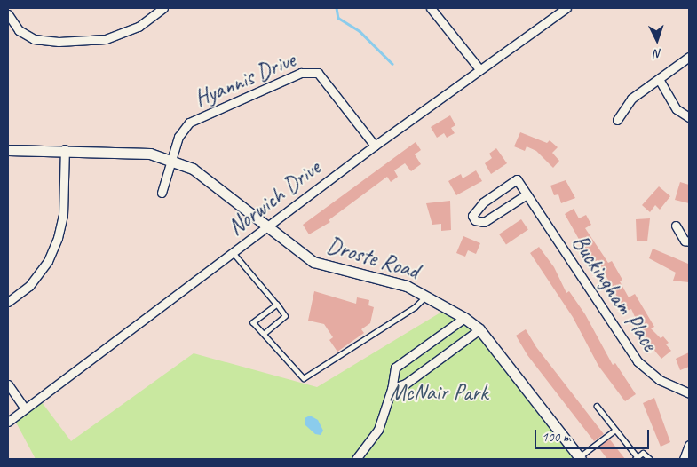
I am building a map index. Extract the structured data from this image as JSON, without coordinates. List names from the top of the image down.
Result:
{
  "streets": {
    "street": [
      "Hyannis Drive",
      "Norwich Drive",
      "Droste Road",
      "Buckingham Place"
    ]
  },
  "crossings": [
    ["Hyannis Drive", "Norwich Drive"],
    ["Hyannis Drive", "Droste Road"],
    ["Norwich Drive", "Droste Road"]
  ],
  "parks": ["McNair Park"],
  "scale_bar": "100 m",
  "north": "bottom"
}
